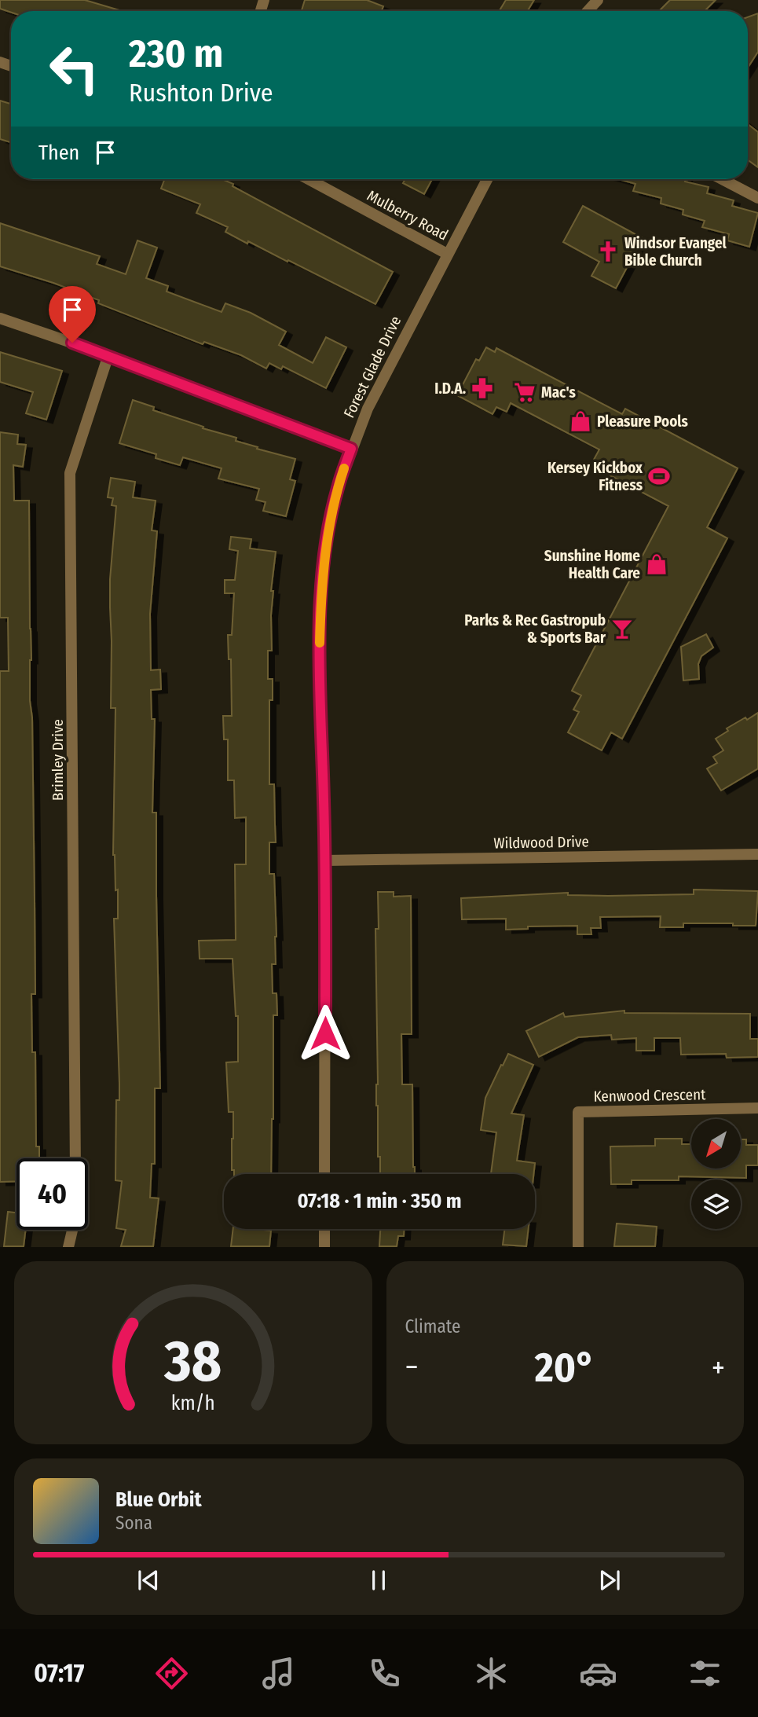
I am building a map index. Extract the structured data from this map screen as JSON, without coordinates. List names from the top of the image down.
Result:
{
  "streets": {
    "street": [
      "Mulberry Road",
      "Forest Glade Drive",
      "Brimley Drive",
      "Wildwood Drive",
      "Kenwood Crescent"
    ]
  },
  "crossings": [
    ["Mulberry Road", "Forest Glade Drive"],
    ["Forest Glade Drive", "Wildwood Drive"]
  ],
  "places": {
    "church": ["Windsor Evangel Bible Church"],
    "pharmacy": ["I.D.A."],
    "supermarket": ["Mac's"],
    "shop": ["Pleasure Pools", "Sunshine Home Health Care"],
    "sports": ["Kersey Kickbox Fitness"],
    "bar": ["Parks & Rec Gastropub & Sports Bar"]
  },
  "north": "bottom left",
  "page": {
    "turn": ["230 m", "Rushton Drive"],
    "then": "Then",
    "limit": "40",
    "trip": "07:18 · 1 min · 350 m",
    "tile": "Climate",
    "heat": ["−", "20°", "+"],
    "song": ["Blue Orbit", "Sona"],
    "tabs": "07:17",
    "gauge": ["38", "km/h"]
  }
}
